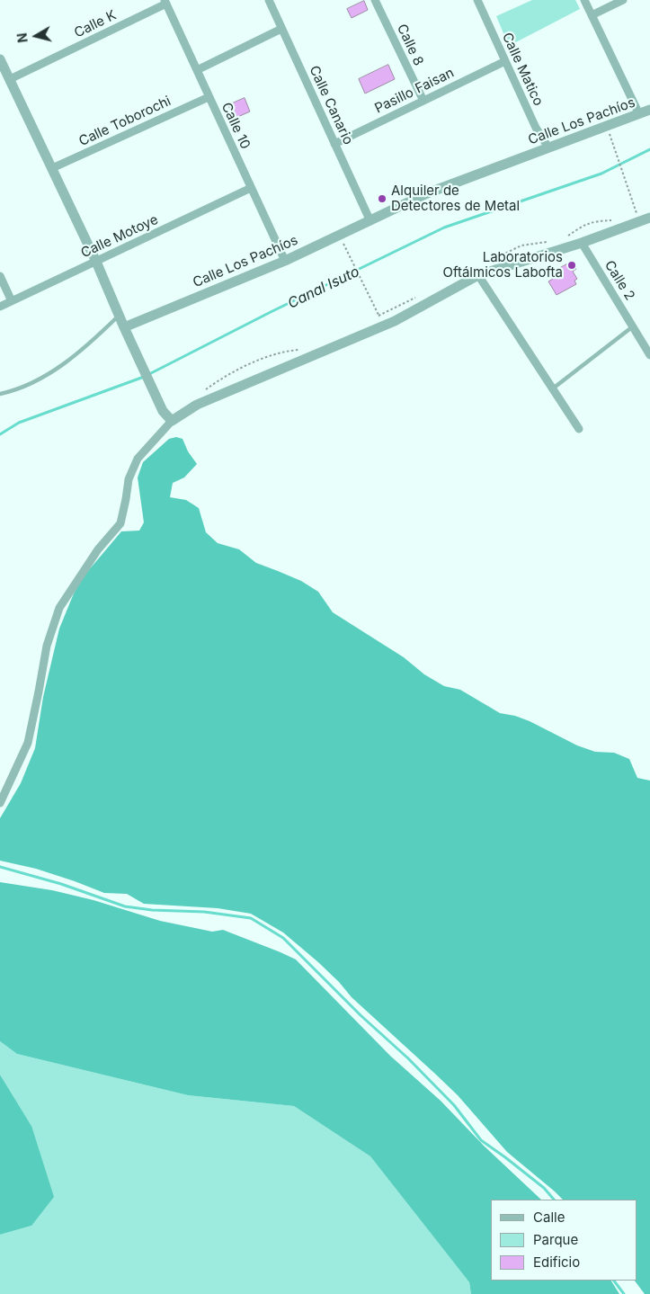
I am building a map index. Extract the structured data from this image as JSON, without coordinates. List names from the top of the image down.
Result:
{
  "streets": {
    "street": [
      "Calle K",
      "Calle 8",
      "Calle Matico",
      "Pasillo Faisan",
      "Calle Canario",
      "Calle Toborochi",
      "Calle Los Pachíos",
      "Calle 10",
      "Calle Motoye",
      "Calle 2"
    ]
  },
  "crossings": [
    ["Calle K", "Calle 10"],
    ["Calle 8", "Pasillo Faisan"],
    ["Calle Matico", "Pasillo Faisan"],
    ["Calle Matico", "Calle Los Pachíos"],
    ["Pasillo Faisan", "Calle Canario"],
    ["Calle Canario", "Calle Los Pachíos"],
    ["Calle Toborochi", "Calle 10"],
    ["Calle Los Pachíos", "Calle 10"],
    ["Calle 10", "Calle Motoye"]
  ],
  "water": ["Canal Isuto"],
  "places": ["Alquiler de Detectores de Metal", "Laboratorios Oftálmicos Labofta"],
  "legend": ["Calle", "Parque", "Edificio"],
  "north": "left"
}
